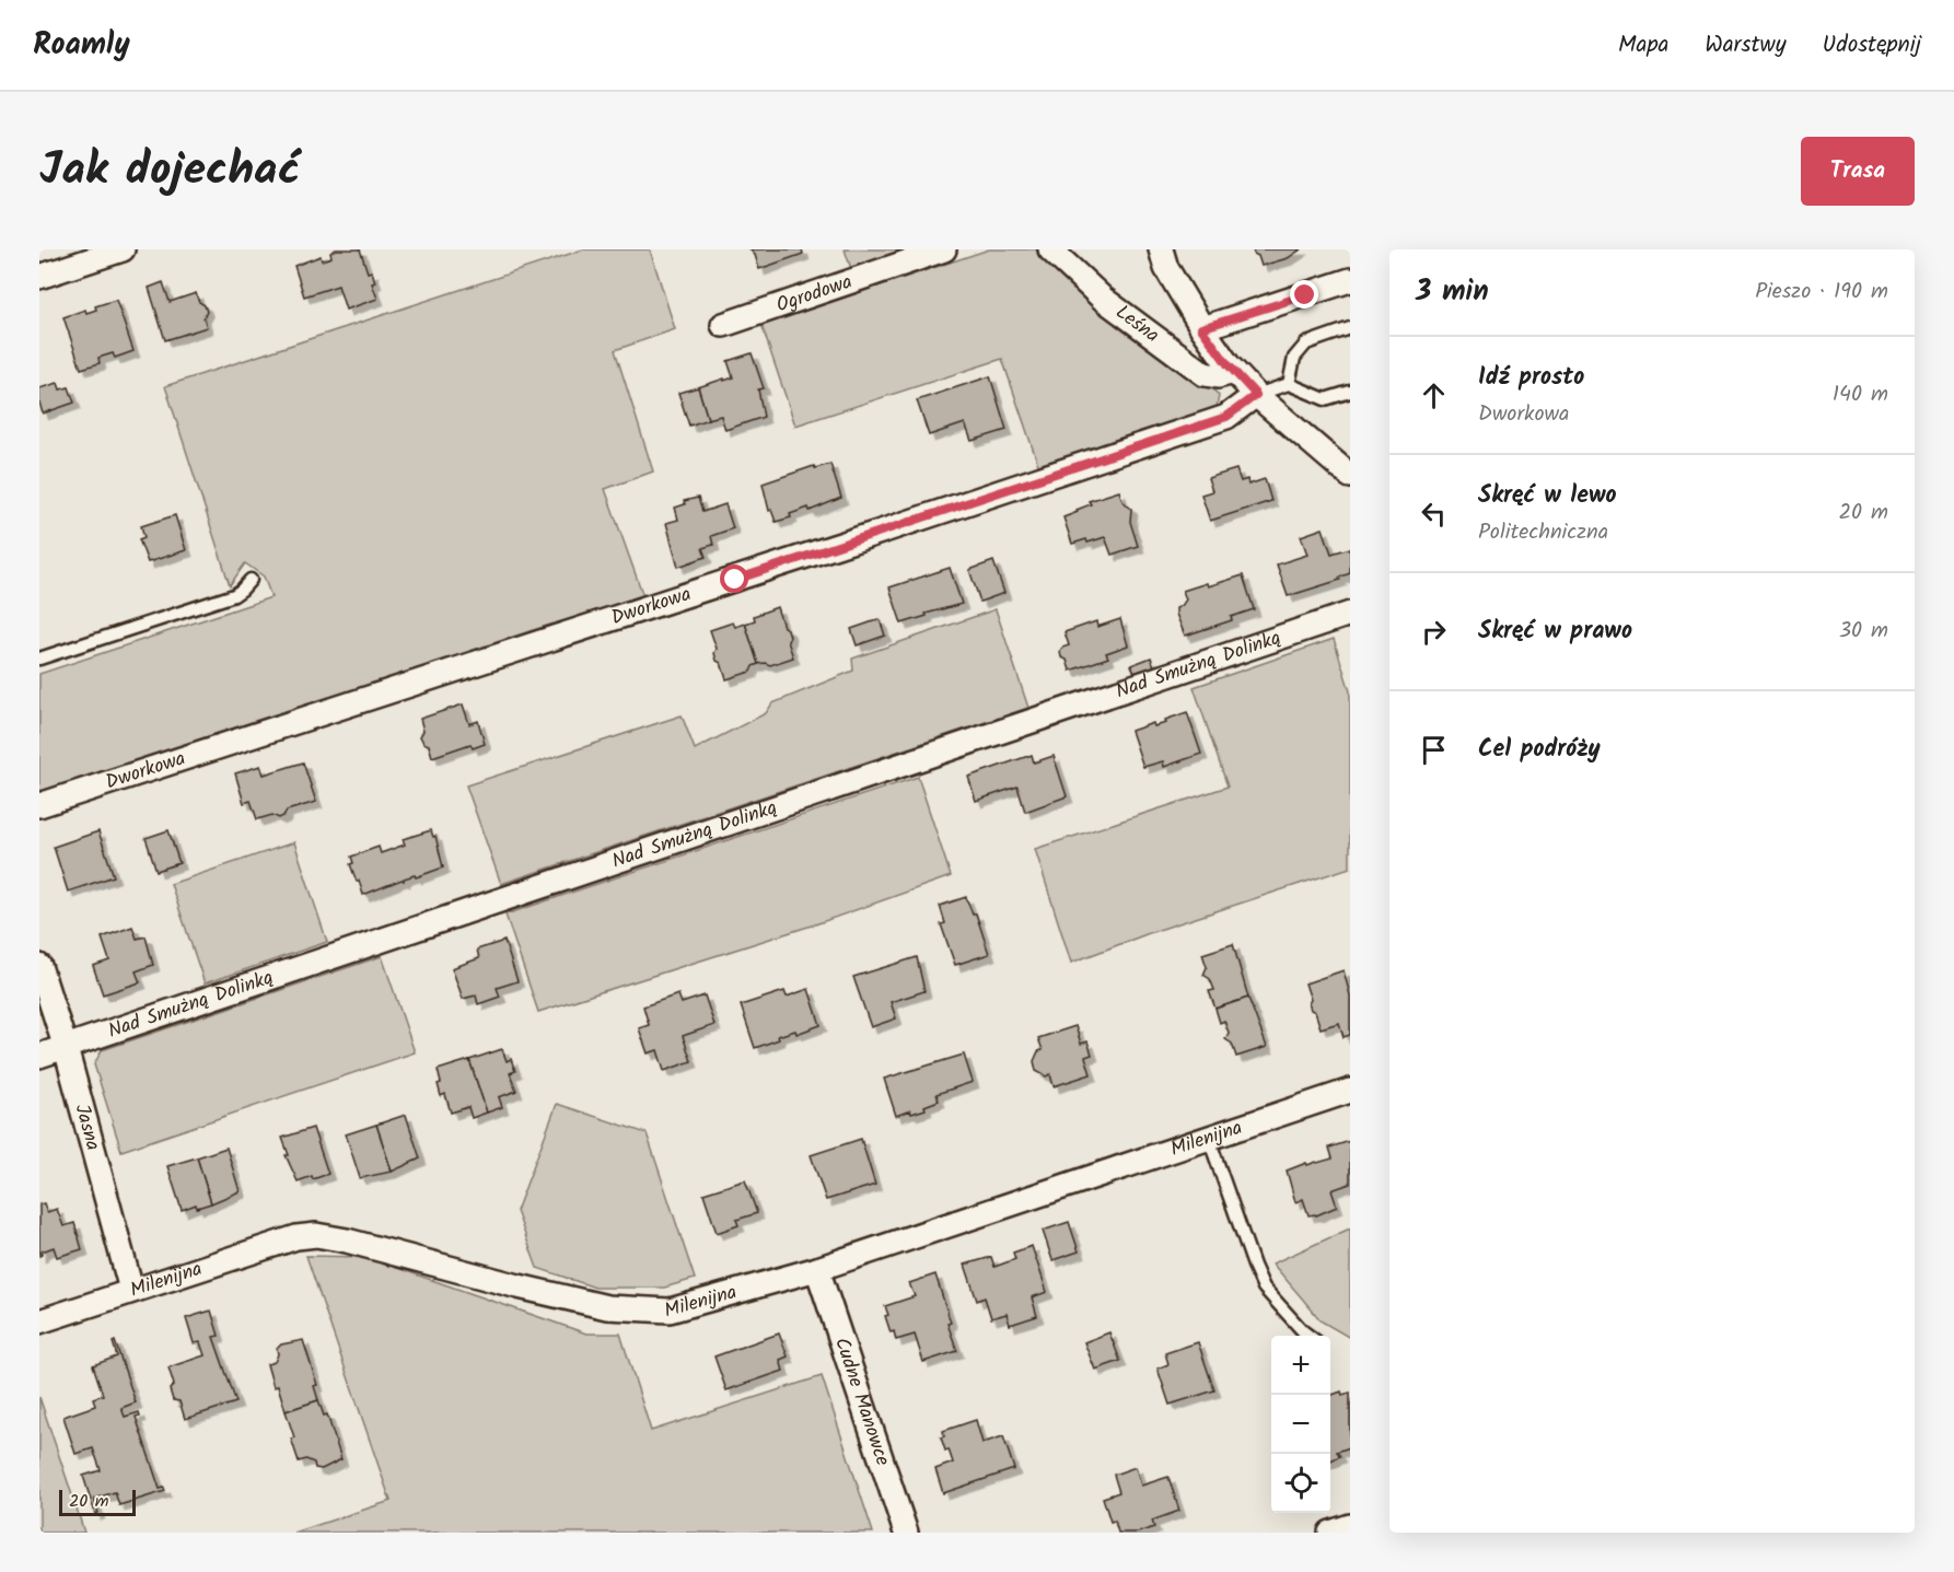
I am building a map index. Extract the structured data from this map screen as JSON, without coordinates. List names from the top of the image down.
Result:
{
  "streets": {
    "street": [
      "Ogrodowa",
      "Leśna",
      "Dworkowa",
      "Nad Smużną Dolinką",
      "Jasna",
      "Milenijna",
      "Cudne Manowce"
    ]
  },
  "crossings": [
    ["Nad Smużną Dolinką", "Jasna"],
    ["Jasna", "Milenijna"],
    ["Milenijna", "Cudne Manowce"]
  ],
  "scale_bar": "20 m",
  "page": {
    "header": "Roamly",
    "nav": ["Mapa", "Warstwy", "Udostępnij"],
    "title": "Jak dojechać",
    "buttons": "Trasa",
    "heading": ["3 min", "Pieszo · 190 m"],
    "list": [
      ["Idź prosto", "Dworkowa", "140 m"],
      ["Skręć w lewo", "Politechniczna", "20 m"],
      ["Skręć w prawo", "30 m"],
      "Cel podróży"
    ],
    "map_buttons": ["+", "−"],
    "scale": "20 m"
  }
}
